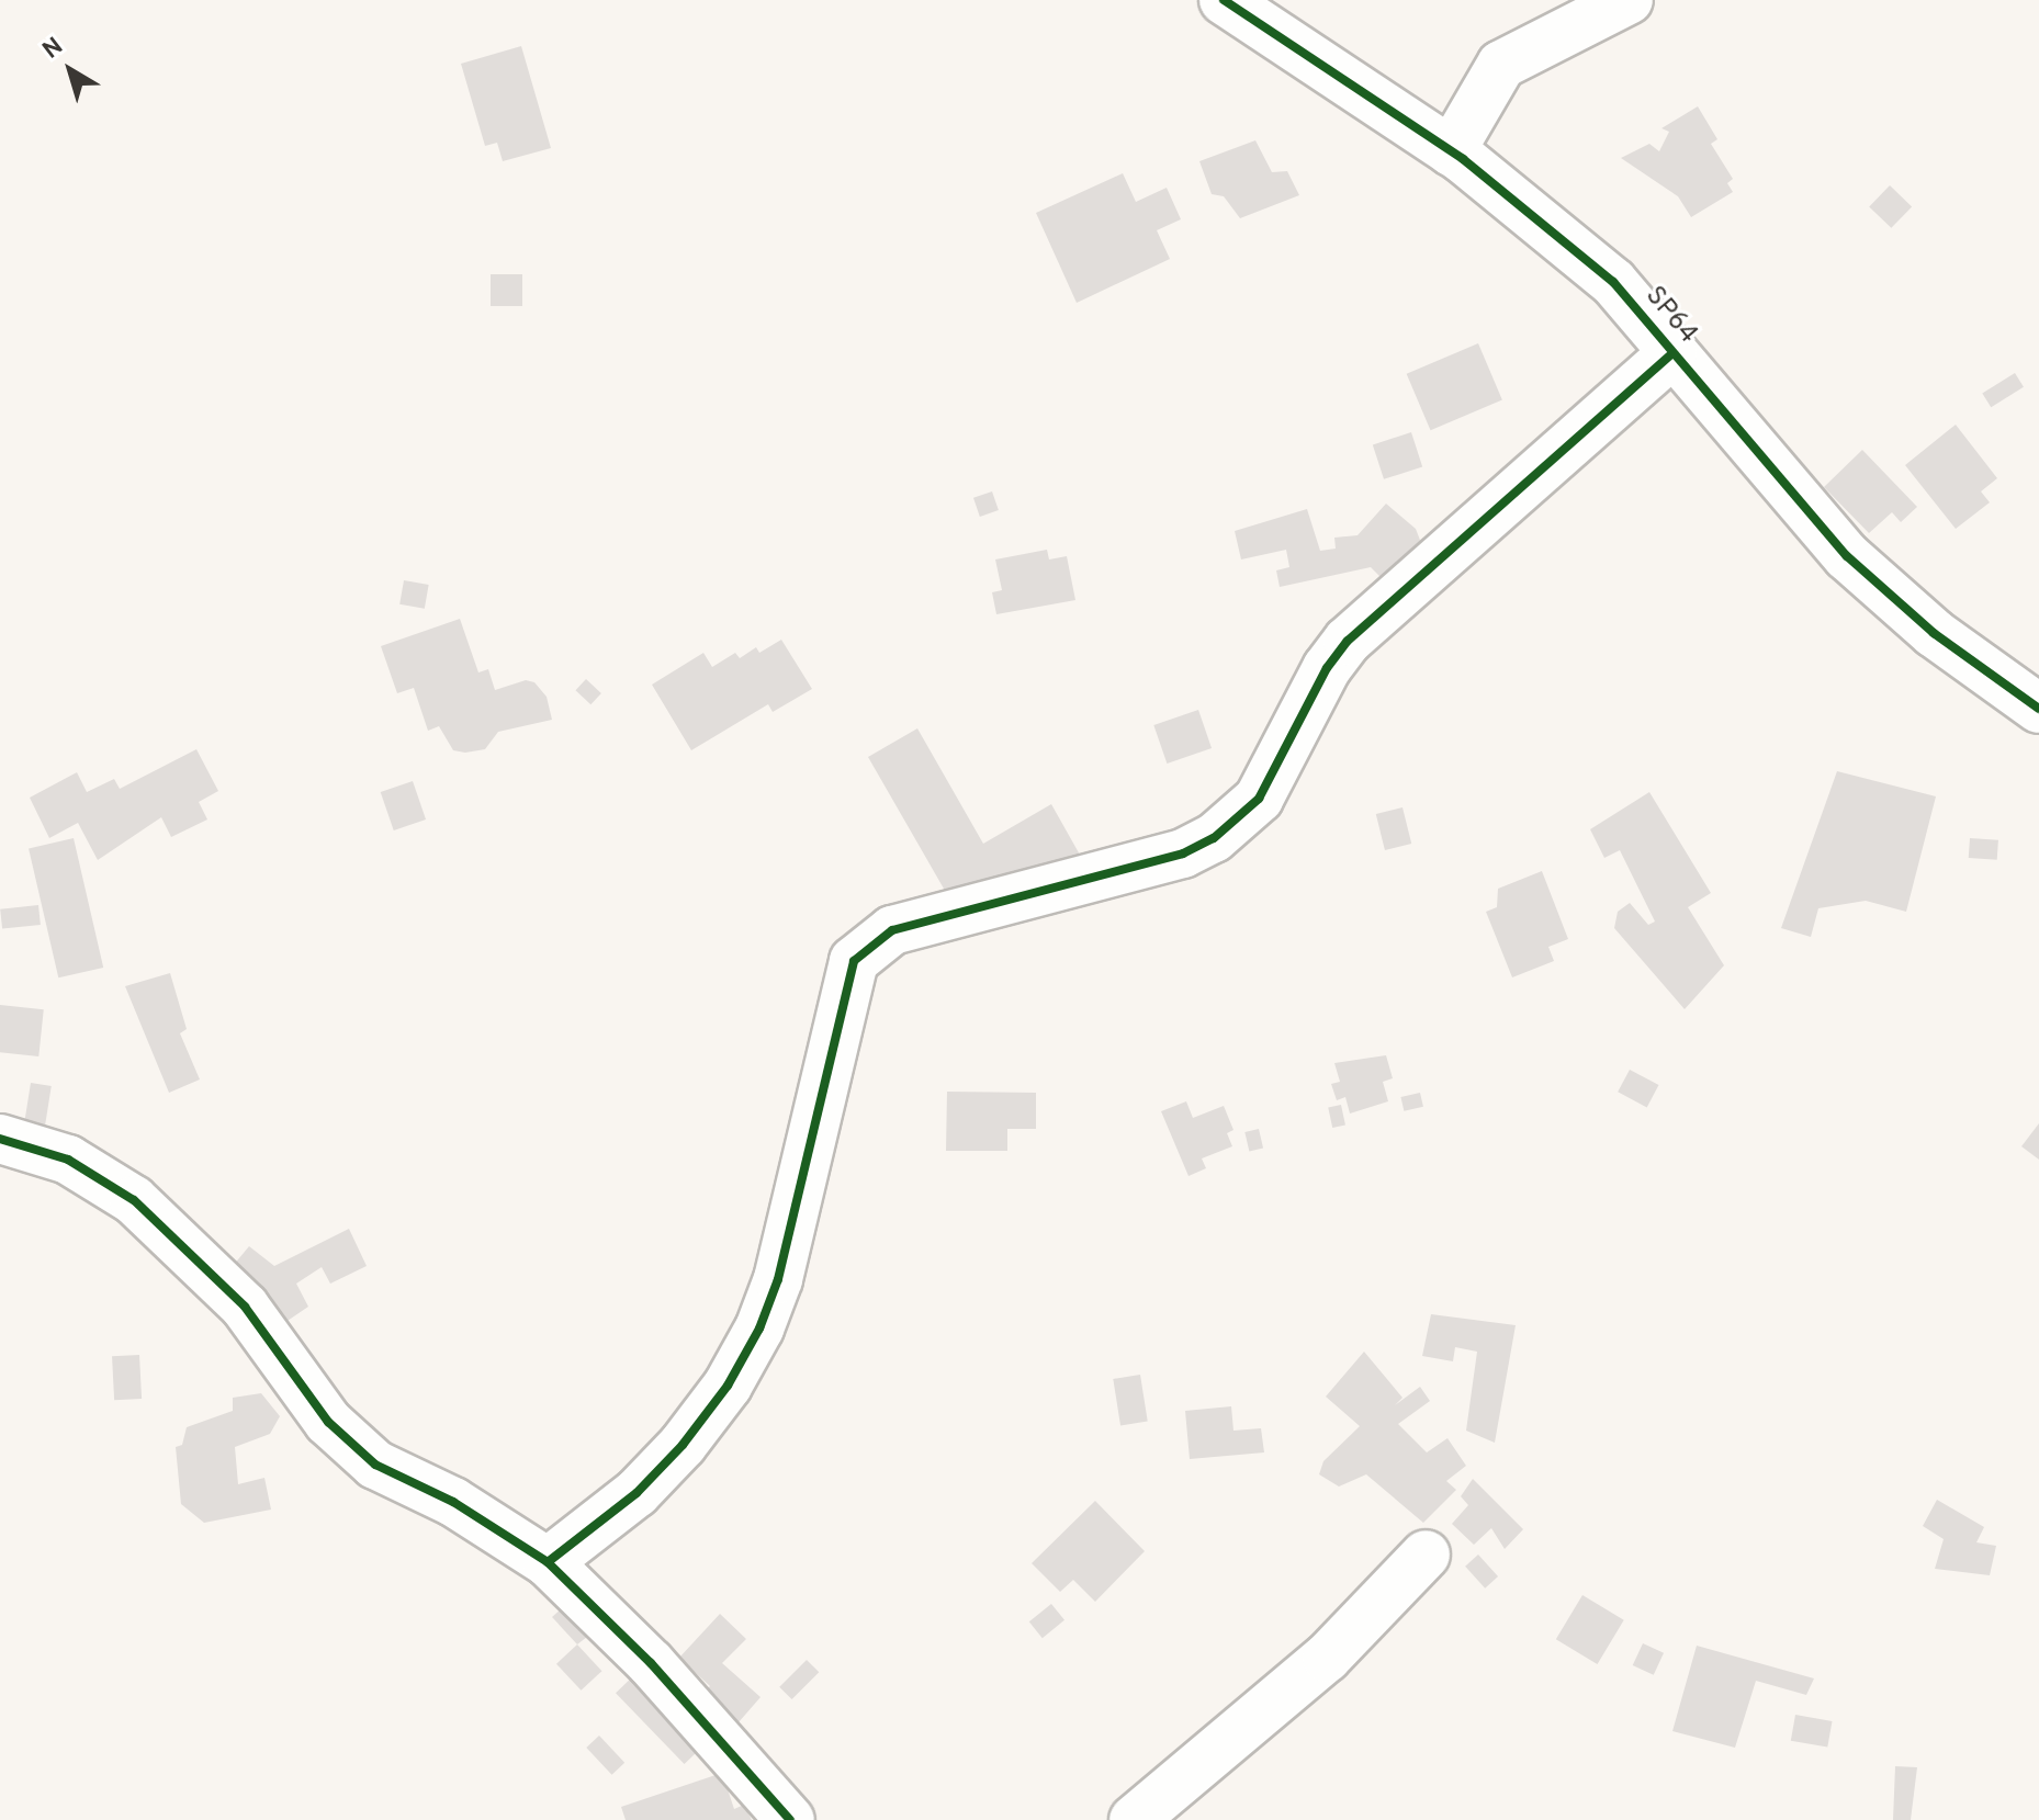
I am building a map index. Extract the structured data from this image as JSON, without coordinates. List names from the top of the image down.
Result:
{
  "streets": {
    "street": ["SP64"]
  },
  "north": "top left"
}
